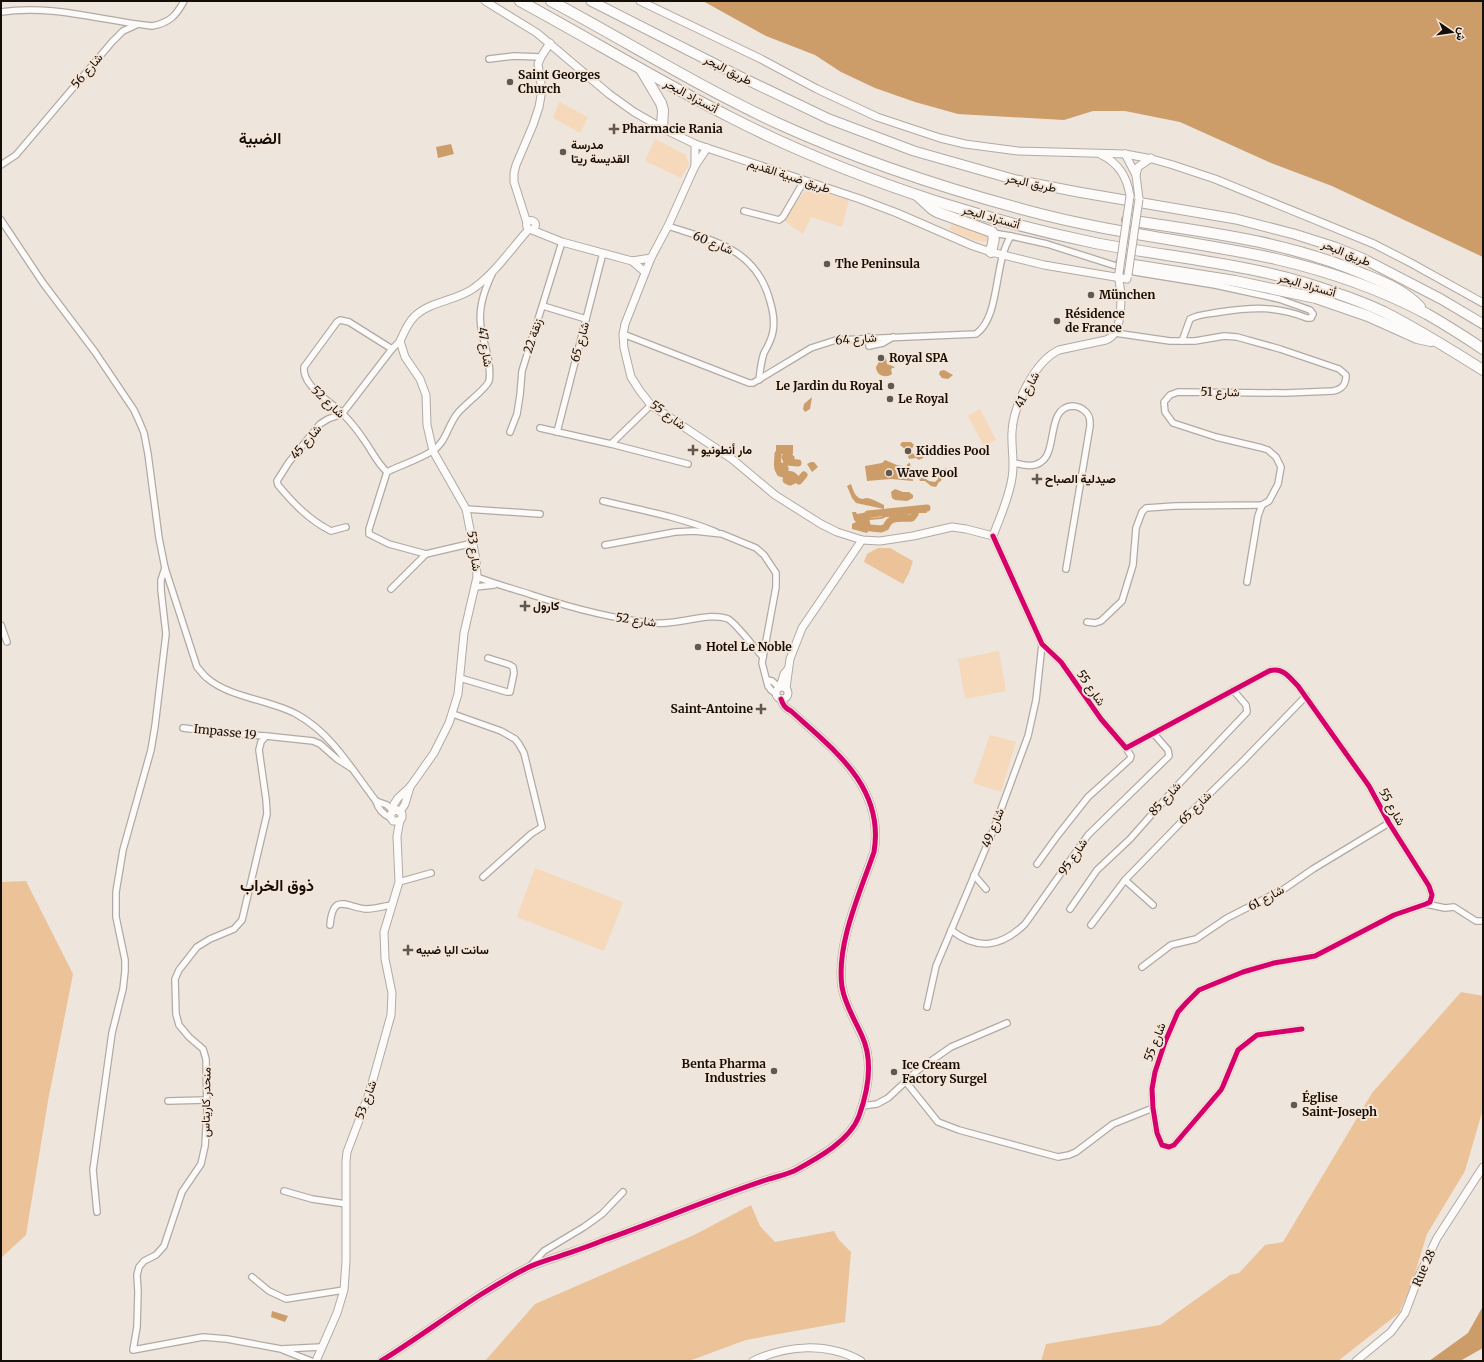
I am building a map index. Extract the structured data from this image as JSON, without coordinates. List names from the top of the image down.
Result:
{
  "streets": {
    "highway": ["طريق البحر", "أتستراد البحر"],
    "street": [
      "شارع 56",
      "طريق ضبية القديم",
      "شارع 60",
      "زنقة 22",
      "شارع 64",
      "شارع 65",
      "شارع 47",
      "شارع 41",
      "شارع 51",
      "شارع 52",
      "شارع 55",
      "شارع 45",
      "شارع 53",
      "Impasse 19",
      "شارع 85",
      "شارع 49",
      "شارع 95",
      "شارع 61",
      "منحدر كاريتاس",
      "Rue 28"
    ]
  },
  "crossings": [
    ["طريق ضبية القديم", "شارع 64"],
    ["طريق ضبية القديم", "شارع 55"],
    ["شارع 60", "شارع 64"],
    ["شارع 60", "شارع 55"],
    ["شارع 65", "شارع 55"],
    ["شارع 47", "شارع 53"],
    ["شارع 41", "شارع 51"],
    ["شارع 41", "شارع 55"],
    ["شارع 52", "شارع 45"],
    ["شارع 52", "شارع 53"],
    ["شارع 55", "شارع 85"],
    ["شارع 55", "شارع 49"],
    ["شارع 55", "شارع 95"],
    ["شارع 55", "شارع 61"],
    ["شارع 45", "شارع 53"],
    ["Impasse 19", "منحدر كاريتاس"],
    ["شارع 49", "شارع 95"]
  ],
  "districts": ["الضبية", "ذوق الخراب"],
  "places": {
    "other": [
      "Saint Georges Church",
      "مدرسة القديسة ريتا",
      "The Peninsula",
      "München",
      "Résidence de France",
      "Royal SPA",
      "Le Jardin du Royal",
      "Le Royal",
      "Kiddies Pool",
      "Wave Pool",
      "Hotel Le Noble",
      "Benta Pharma Industries",
      "Ice Cream Factory Surgel",
      "Église Saint-Joseph"
    ],
    "health": [
      "Pharmacie Rania",
      "مار أنطونيو",
      "صيدلية الصباح",
      "كارول",
      "Saint-Antoine",
      "سانت اليا ضبيه"
    ]
  },
  "north": "right"
}
